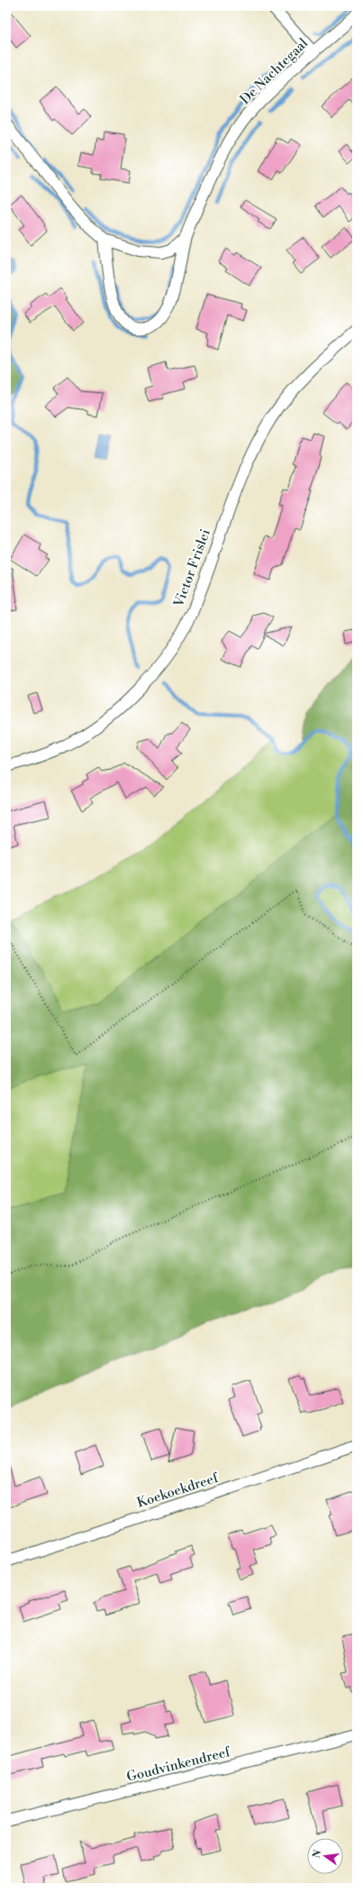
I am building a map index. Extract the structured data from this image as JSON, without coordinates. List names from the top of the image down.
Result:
{
  "streets": {
    "street": [
      "De Nachtegaal",
      "Victor Frislei",
      "Koekoekdreef",
      "Goudvinkendreef"
    ]
  },
  "north": "left"
}
